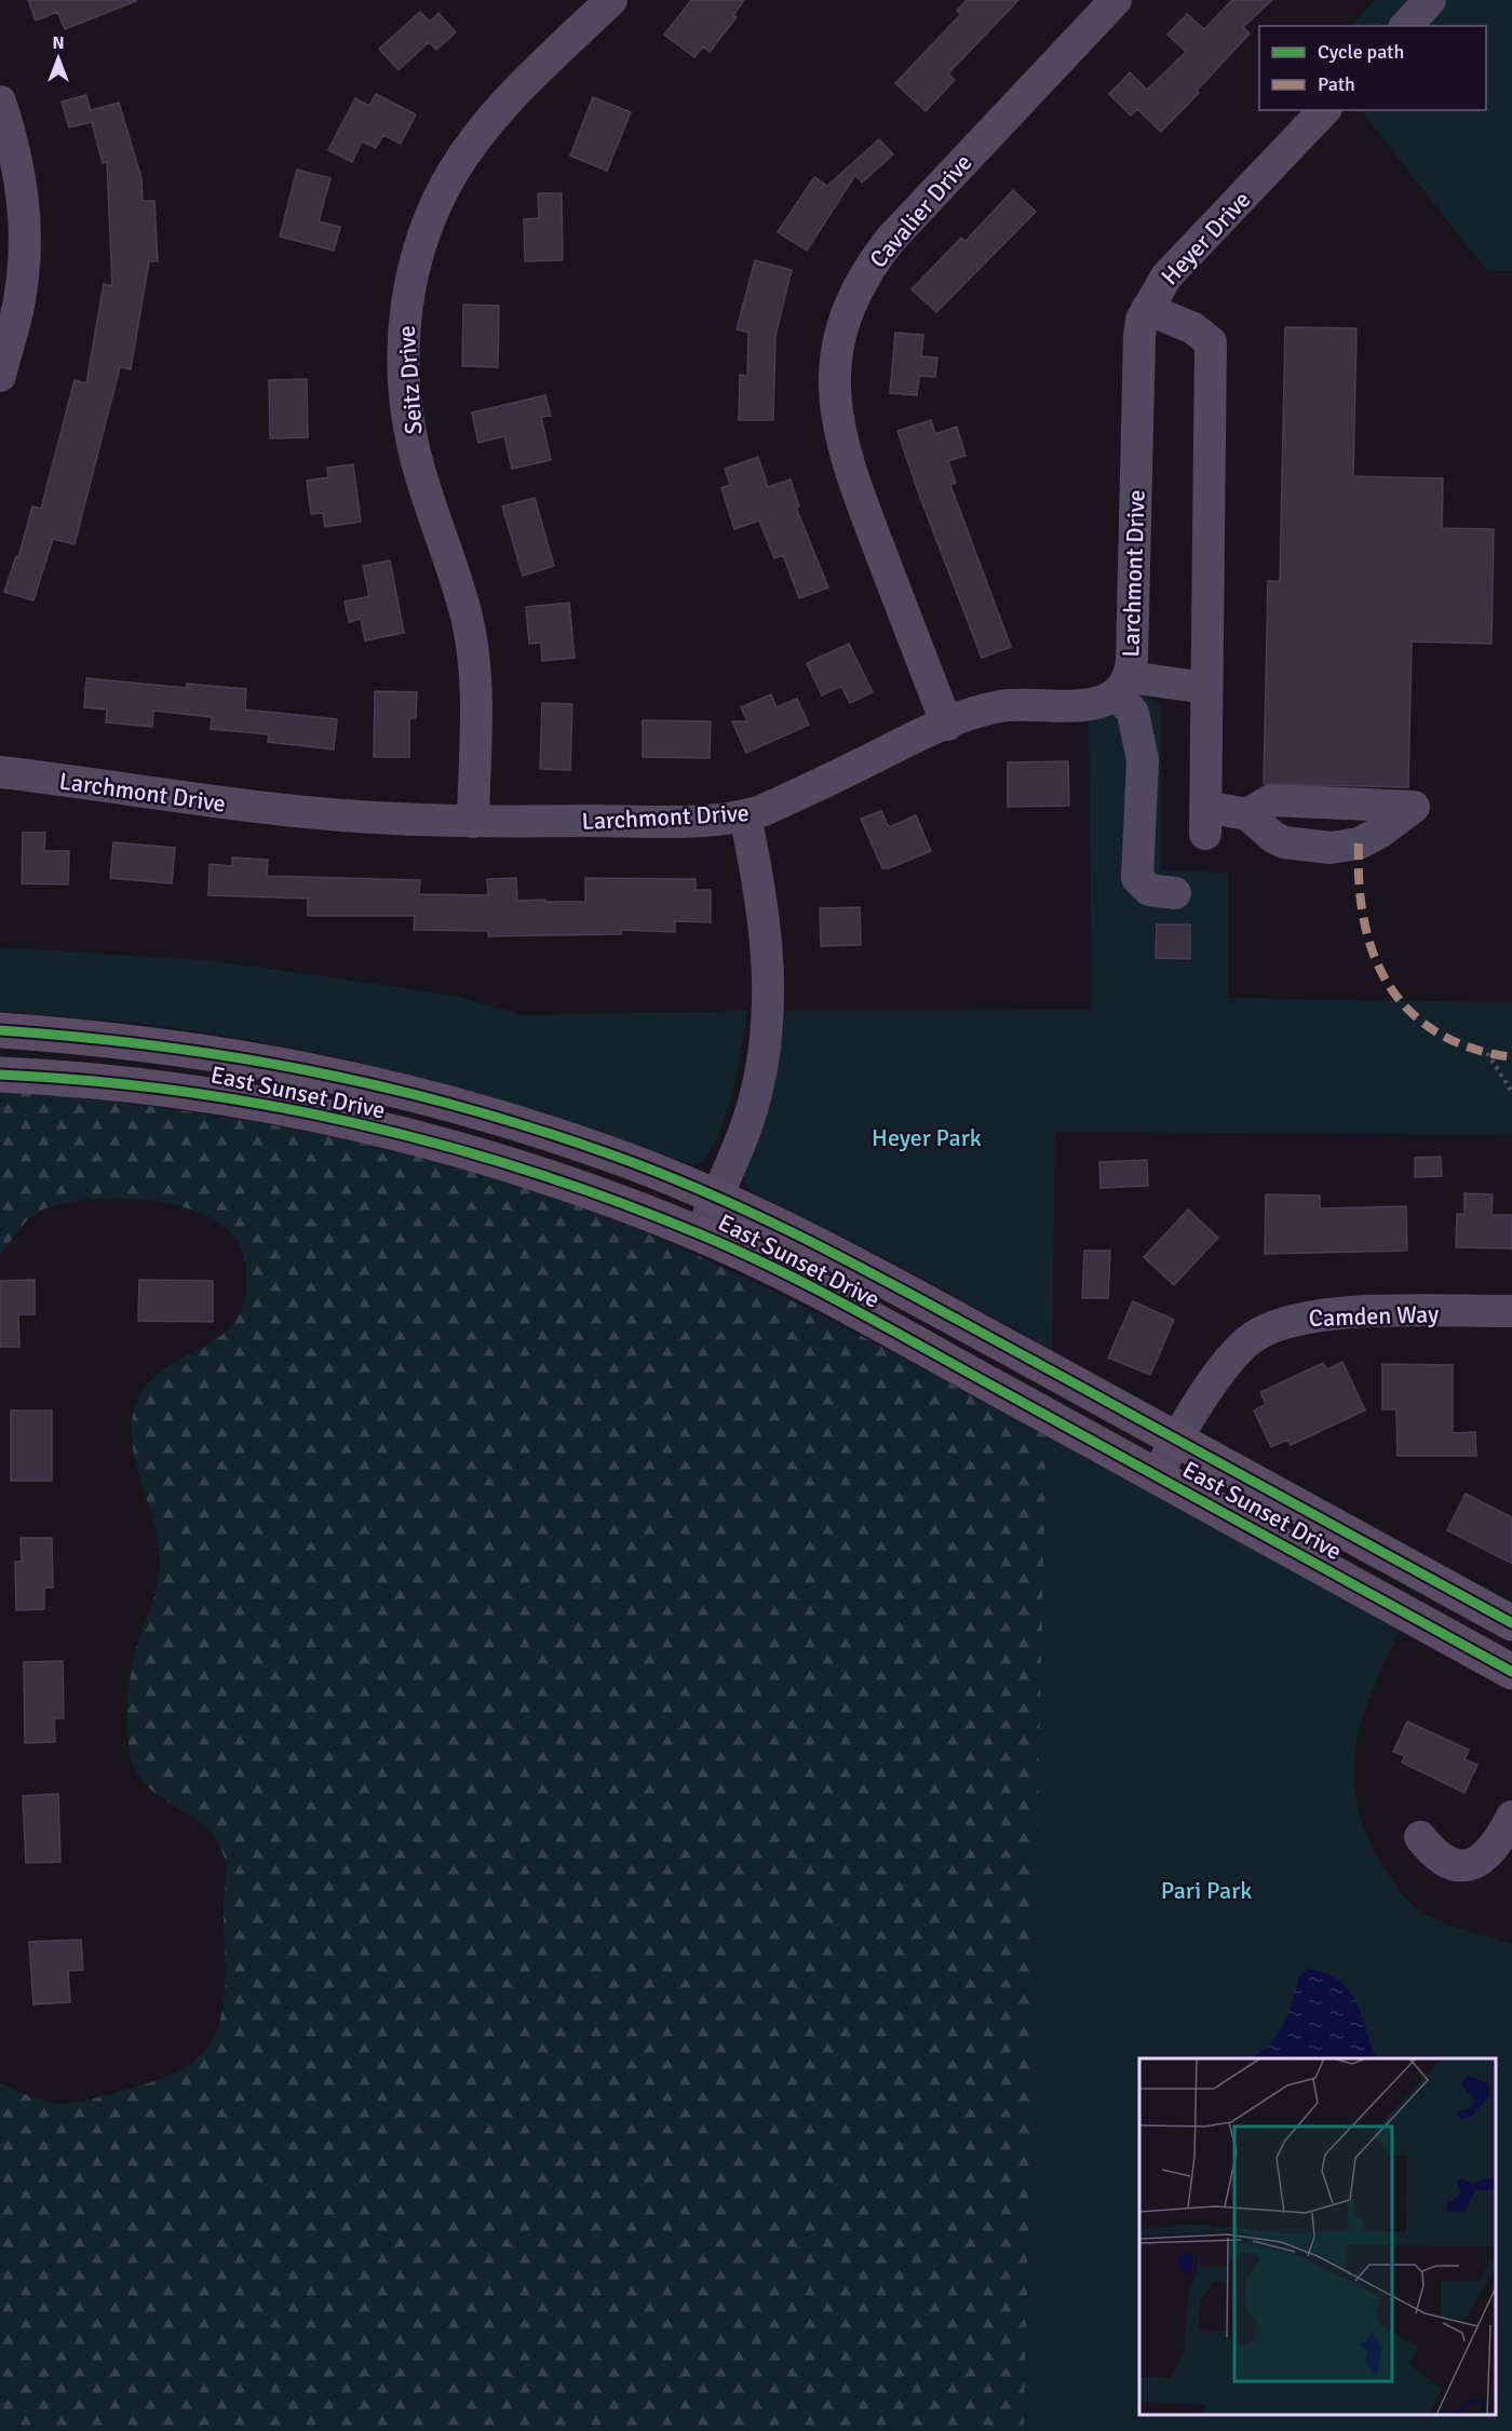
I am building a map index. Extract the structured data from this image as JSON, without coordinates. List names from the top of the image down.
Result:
{
  "streets": {
    "main road": ["East Sunset Drive"],
    "street": [
      "Cavalier Drive",
      "Heyer Drive",
      "Seitz Drive",
      "Larchmont Drive",
      "Camden Way"
    ]
  },
  "crossings": [
    ["Cavalier Drive", "Larchmont Drive"],
    ["Heyer Drive", "Larchmont Drive"],
    ["Seitz Drive", "Larchmont Drive"],
    ["East Sunset Drive", "Camden Way"]
  ],
  "parks": ["Heyer Park", "Pari Park"],
  "legend": ["Cycle path", "Path"],
  "north": "top"
}
